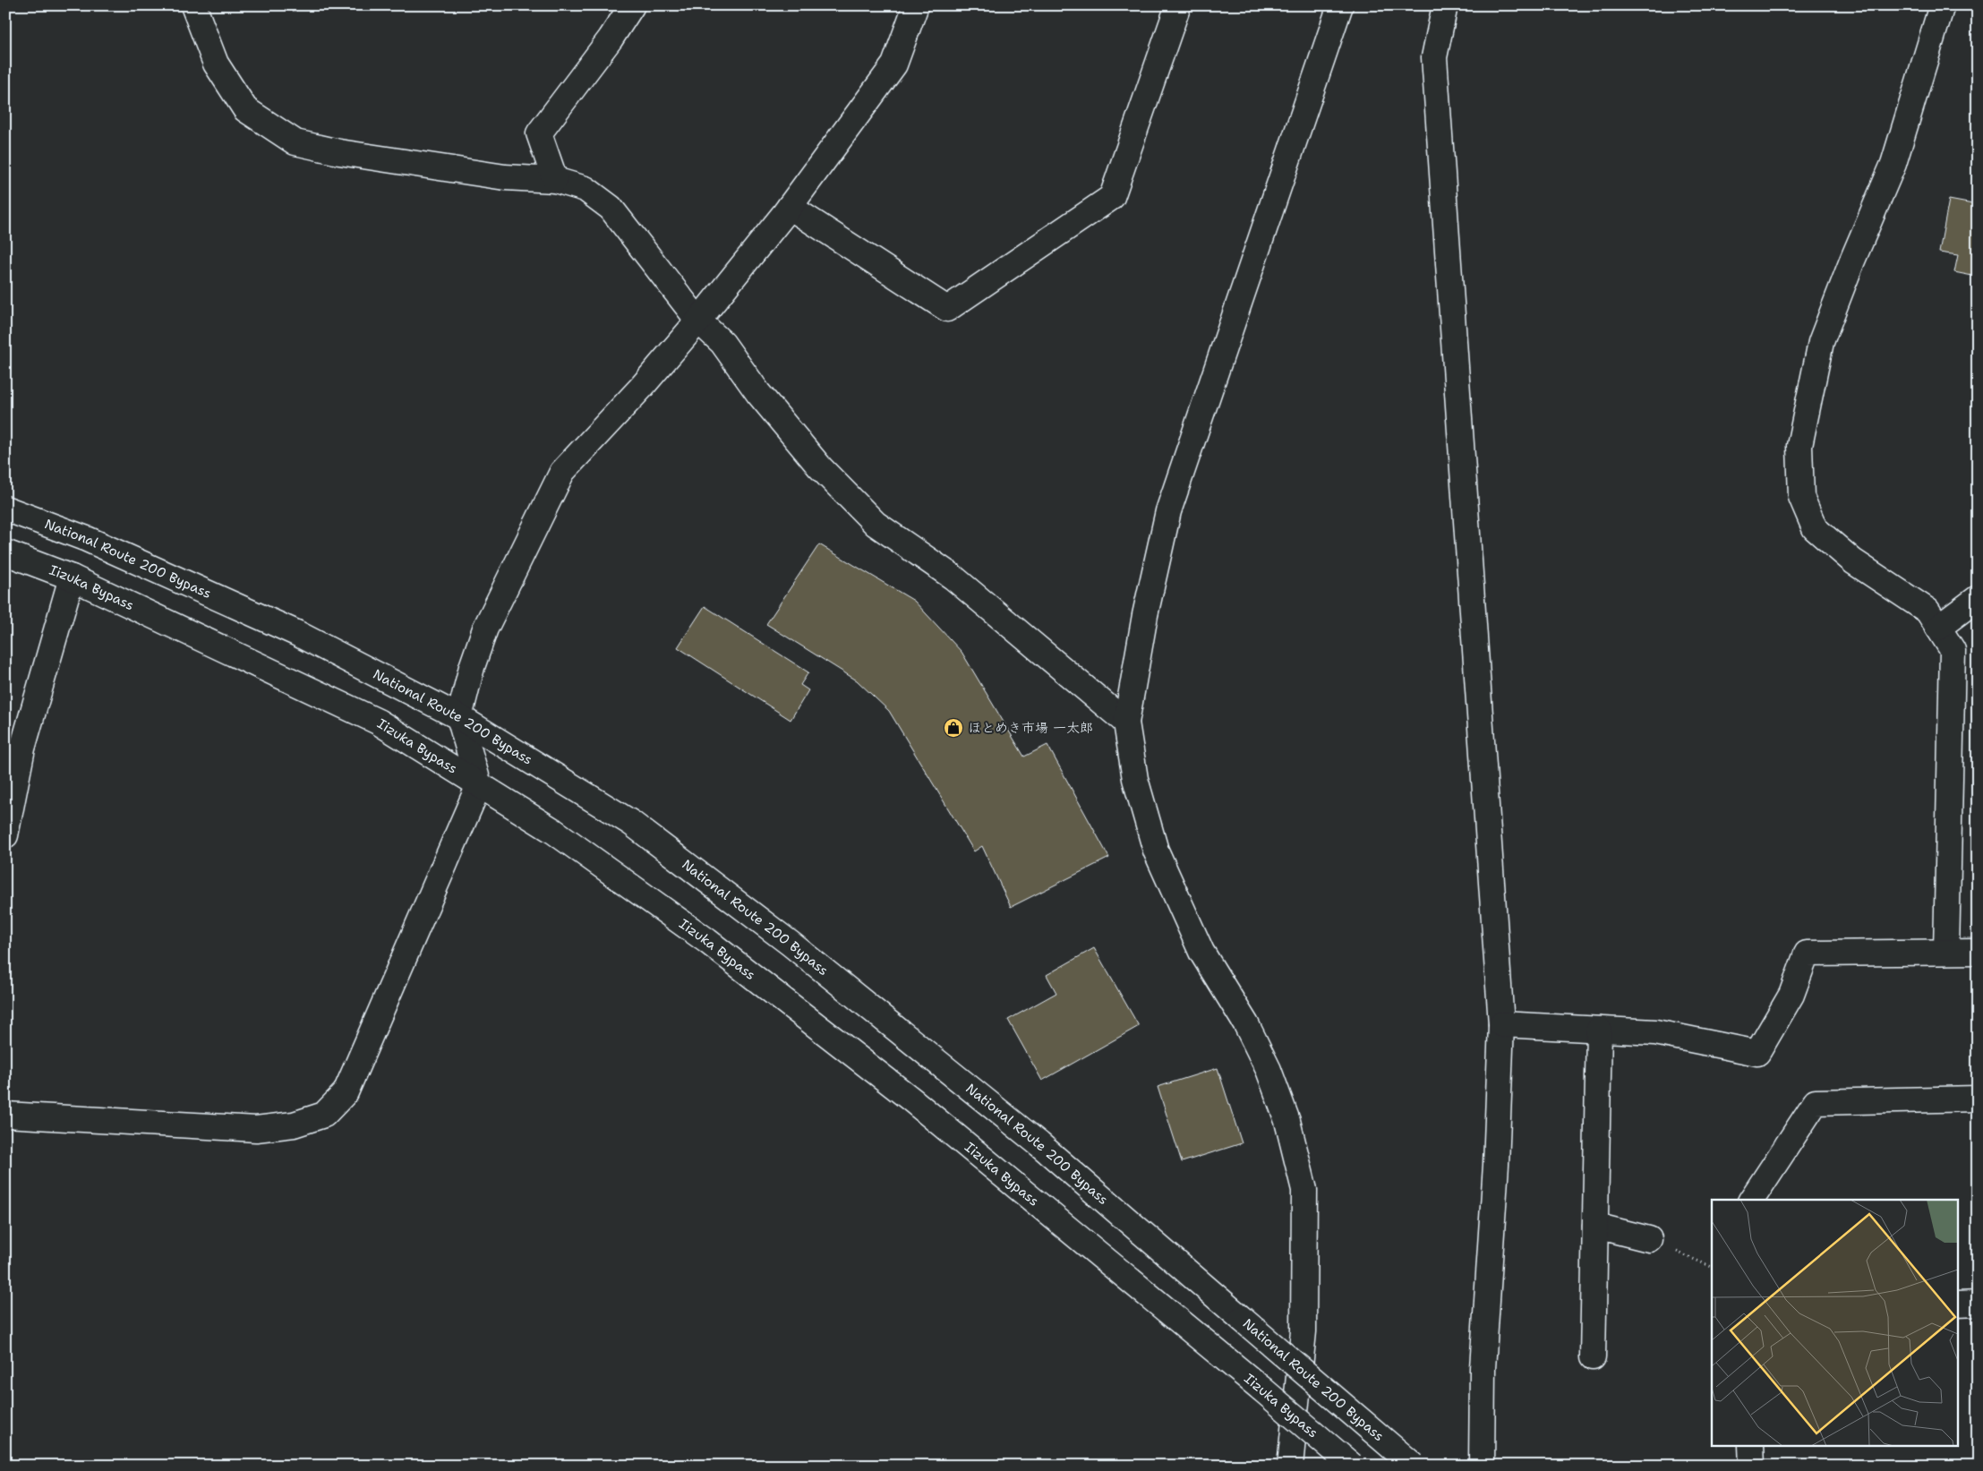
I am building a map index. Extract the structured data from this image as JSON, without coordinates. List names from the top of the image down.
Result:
{
  "streets": {
    "main road": ["National Route 200 Bypass", "Iizuka Bypass"]
  },
  "places": {
    "shop": ["ほとめき市場 一太郎"]
  }
}
